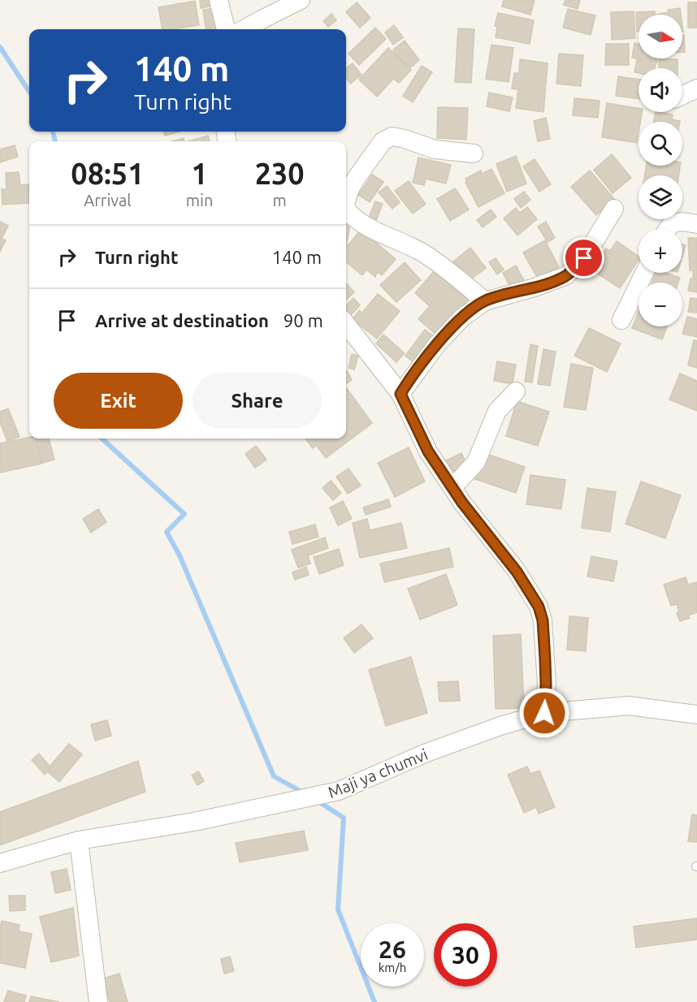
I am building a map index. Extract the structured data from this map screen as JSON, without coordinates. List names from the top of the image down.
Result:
{
  "streets": {
    "street": ["Maji ya chumvi"]
  },
  "north": "right",
  "page": {
    "map_buttons": ["+", "−"],
    "turn": ["140 m", "Turn right"],
    "eta": [
      "08:51",
      "Arrival",
      "1",
      "min",
      "230",
      "m"
    ],
    "list": [
      {
        "name": "Turn right",
        "value": "140 m"
      },
      {
        "name": "Arrive at destination",
        "value": "90 m"
      }
    ],
    "buttons": ["Exit", "Share"],
    "speed": "26 km/h",
    "limit": "30"
  }
}
